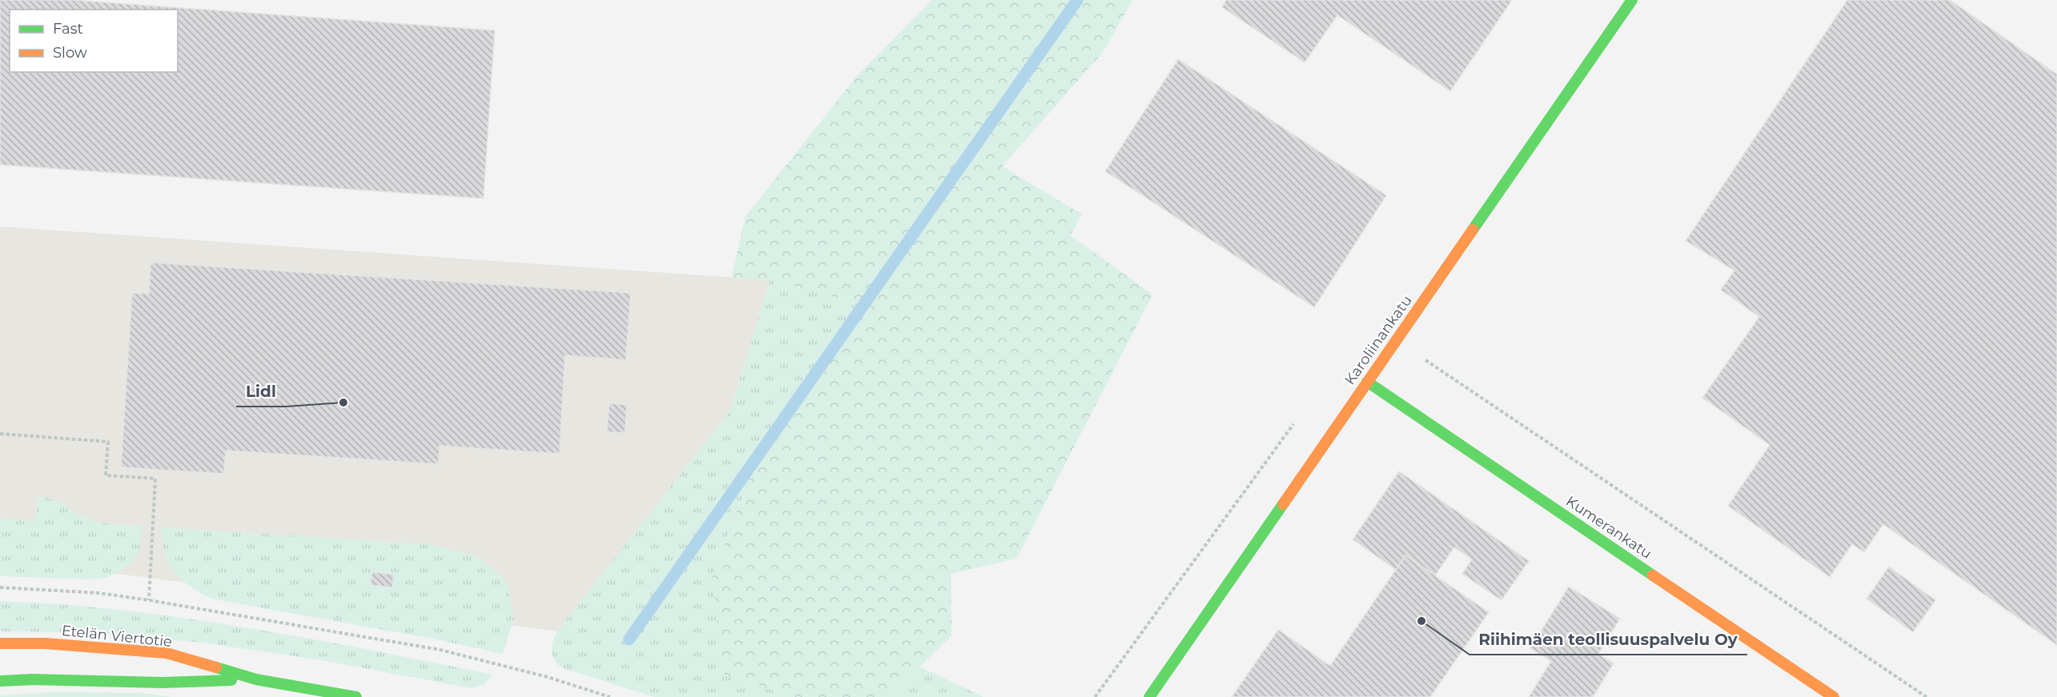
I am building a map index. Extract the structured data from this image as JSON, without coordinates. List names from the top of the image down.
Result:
{
  "streets": {
    "street": ["Karoliinankatu", "Kumerankatu", "Etelän Viertotie"]
  },
  "crossings": [
    ["Karoliinankatu", "Kumerankatu"]
  ],
  "places": ["Lidl", "Riihimäen teollisuuspalvelu Oy"],
  "legend": ["Fast", "Slow"]
}
